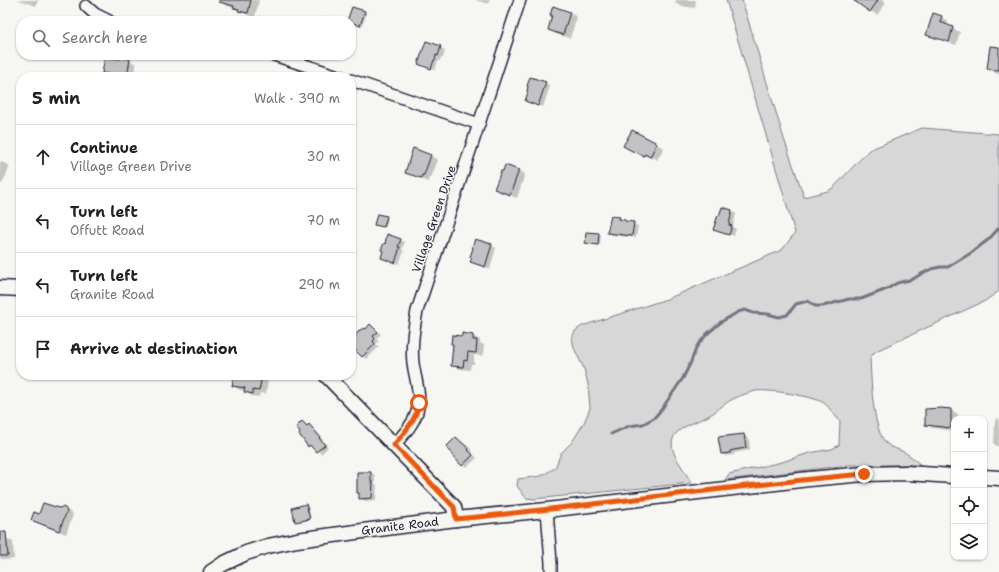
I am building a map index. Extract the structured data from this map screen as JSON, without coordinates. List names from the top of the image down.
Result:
{
  "streets": {
    "street": ["Village Green Drive", "Granite Road"]
  },
  "page": {
    "search": "Search here",
    "heading": ["5 min", "Walk · 390 m"],
    "list": [
      ["Continue", "Village Green Drive", "30 m"],
      ["Turn left", "Offutt Road", "70 m"],
      ["Turn left", "Granite Road", "290 m"],
      "Arrive at destination"
    ],
    "map_buttons": ["+", "−"]
  }
}
